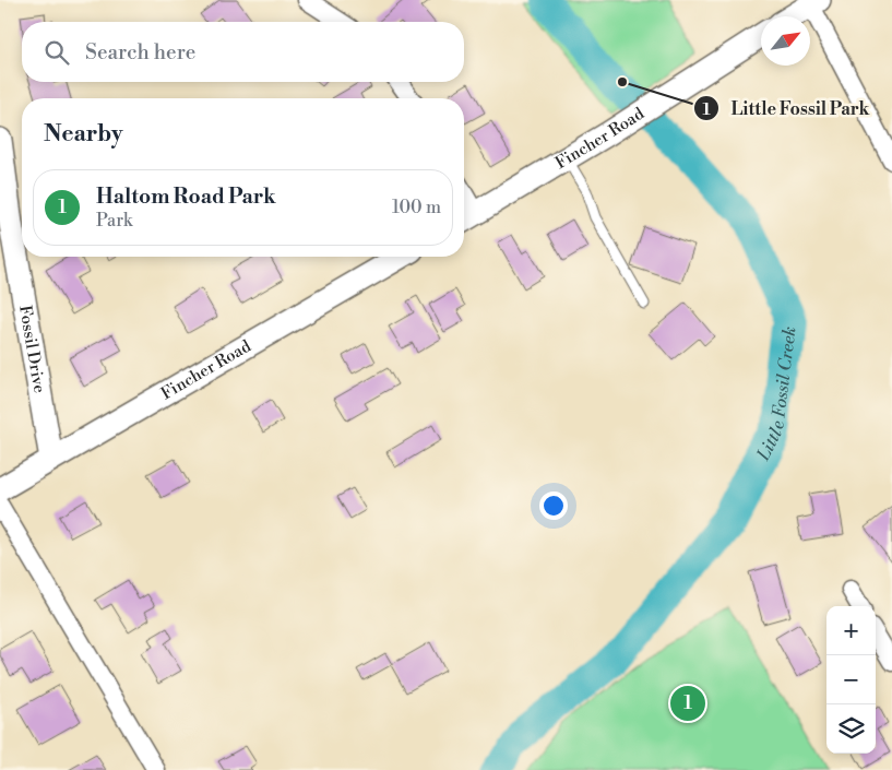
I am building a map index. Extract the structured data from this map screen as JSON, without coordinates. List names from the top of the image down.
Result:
{
  "streets": {
    "street": ["Fincher Road", "Fossil Drive"]
  },
  "crossings": [
    ["Fincher Road", "Fossil Drive"]
  ],
  "water": ["Little Fossil Creek"],
  "places": ["Little Fossil Park"],
  "north": "top right",
  "page": {
    "search": "Search here",
    "heading": "Nearby",
    "list": [
      {
        "mark": "1",
        "name": "Haltom Road Park",
        "note": "Park",
        "value": "100 m"
      }
    ],
    "map_buttons": ["+", "−"],
    "pins": "1"
  }
}
